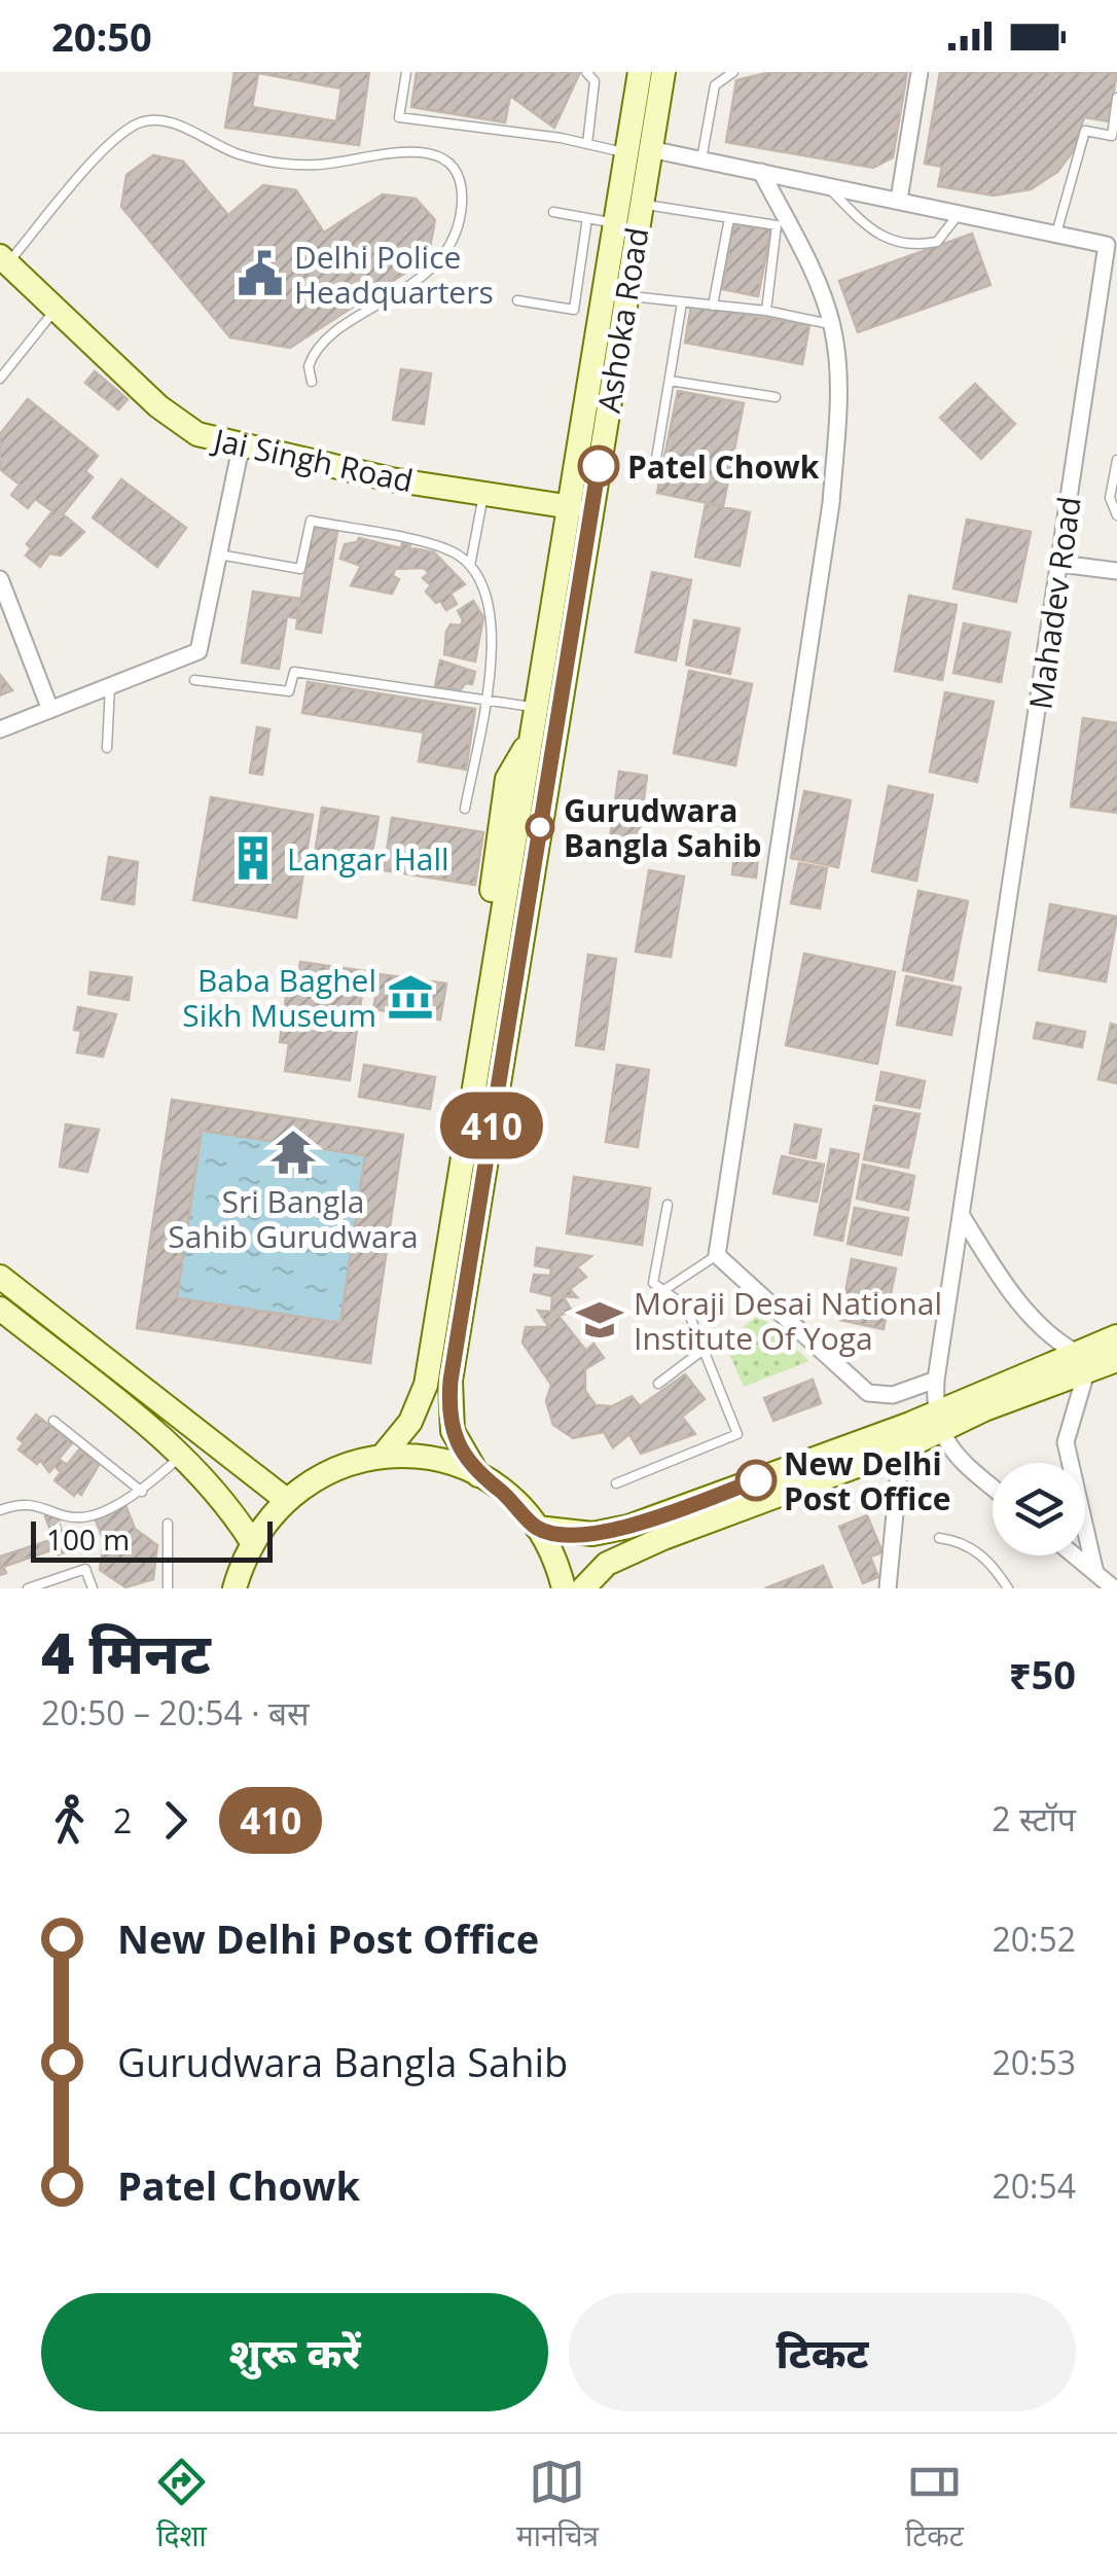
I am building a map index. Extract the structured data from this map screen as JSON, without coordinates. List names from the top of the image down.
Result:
{
  "streets": {
    "main road": ["Ashoka Road", "Jai Singh Road"],
    "street": ["Mahadev Road"]
  },
  "crossings": [
    ["Ashoka Road", "Jai Singh Road"],
    ["Ashoka Road", "Mahadev Road"]
  ],
  "places": {
    "public building": ["Delhi Police Headquarters"],
    "other": ["Patel Chowk", "Gurudwara Bangla Sahib", "New Delhi Post Office"],
    "building": ["Langar Hall"],
    "museum": ["Baba Baghel Sikh Museum"],
    "temple": ["Sri Bangla Sahib Gurudwara"],
    "school or university": ["Moraji Desai National Institute Of Yoga"]
  },
  "lines": ["bus line 410"],
  "scale_bar": "100 m",
  "page": {
    "status": "20:50",
    "on_map": "410",
    "scale": "100 m",
    "heading": ["4 मिनट", "20:50 – 20:54 · बस", "₹50"],
    "legs": ["2", "410", "2 स्टॉप"],
    "list": [
      {
        "name": "New Delhi Post Office",
        "value": "20:52"
      },
      {
        "name": "Gurudwara Bangla Sahib",
        "value": "20:53"
      },
      {
        "name": "Patel Chowk",
        "value": "20:54"
      }
    ],
    "buttons": ["शुरू करें", "टिकट"],
    "tabs": ["दिशा", "मानचित्र", "टिकट"]
  }
}
